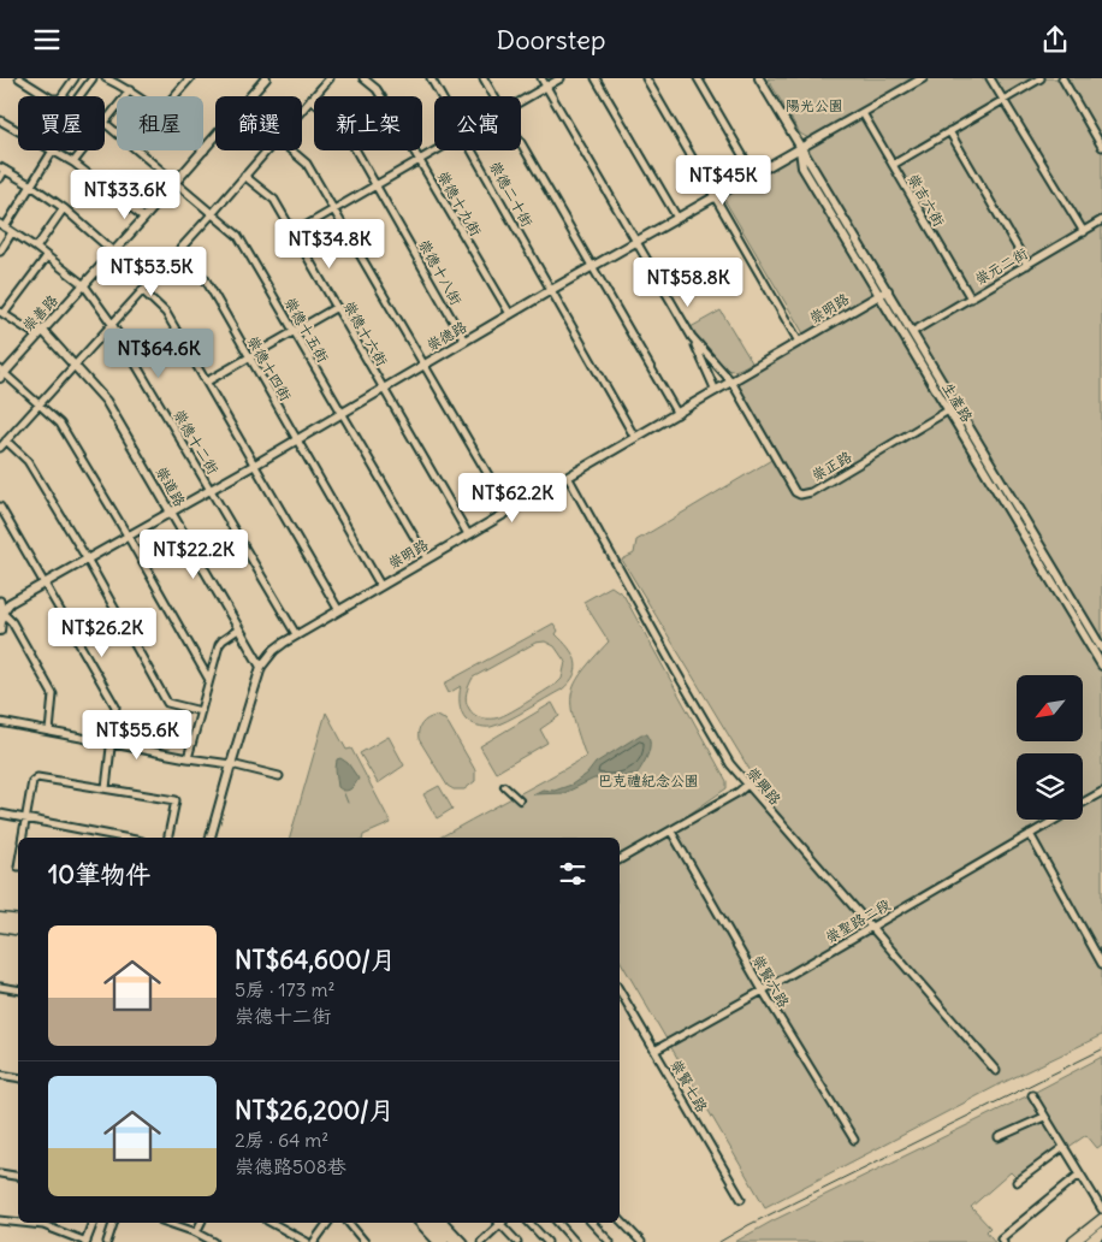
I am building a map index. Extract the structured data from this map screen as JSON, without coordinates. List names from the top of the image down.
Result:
{
  "streets": {
    "street": [
      "崇德二十街",
      "崇吉六街",
      "崇德十九街",
      "崇元二街",
      "崇德十八街",
      "崇明路",
      "崇善路",
      "崇德十五街",
      "崇德十六街",
      "崇德路",
      "崇德十四街",
      "生產路",
      "崇德十二街",
      "崇正路",
      "崇道路",
      "崇興路",
      "崇聖路二段",
      "崇賢六路",
      "崇賢七路"
    ]
  },
  "crossings": [
    ["崇德二十街", "崇明路"],
    ["崇德二十街", "崇德路"],
    ["崇吉六街", "崇元二街"],
    ["崇吉六街", "崇德路"],
    ["崇德十九街", "崇德路"],
    ["崇元二街", "生產路"],
    ["崇德十八街", "崇德路"],
    ["崇明路", "崇德十五街"],
    ["崇明路", "崇德十六街"],
    ["崇明路", "崇德十四街"],
    ["崇明路", "生產路"],
    ["崇明路", "崇德十二街"],
    ["崇明路", "崇正路"],
    ["崇明路", "崇道路"],
    ["崇明路", "崇興路"],
    ["崇善路", "崇德十五街"],
    ["崇善路", "崇德十二街"],
    ["崇善路", "崇道路"],
    ["崇德十五街", "崇德路"],
    ["崇德十六街", "崇德路"],
    ["崇德路", "崇德十四街"],
    ["崇德路", "生產路"],
    ["崇德路", "崇德十二街"],
    ["崇德路", "崇道路"],
    ["生產路", "崇正路"],
    ["崇興路", "崇聖路二段"],
    ["崇聖路二段", "崇賢六路"],
    ["崇聖路二段", "崇賢七路"]
  ],
  "parks": ["陽光公園", "巴克禮紀念公園"],
  "north": "bottom left",
  "page": {
    "header": "Doorstep",
    "chip": [
      "買屋",
      "租屋",
      "篩選",
      "新上架",
      "公寓"
    ],
    "price": [
      "NT$45K",
      "NT$33.6K",
      "NT$34.8K",
      "NT$53.5K",
      "NT$58.8K",
      "NT$64.6K",
      "NT$62.2K",
      "NT$22.2K",
      "NT$26.2K",
      "NT$55.6K"
    ],
    "heading": "10筆物件",
    "list": [
      {
        "name": "NT$64,600/月",
        "note": "5房 · 173 m² · 崇德十二街"
      },
      {
        "name": "NT$26,200/月",
        "note": "2房 · 64 m² · 崇德路508巷"
      }
    ]
  }
}
